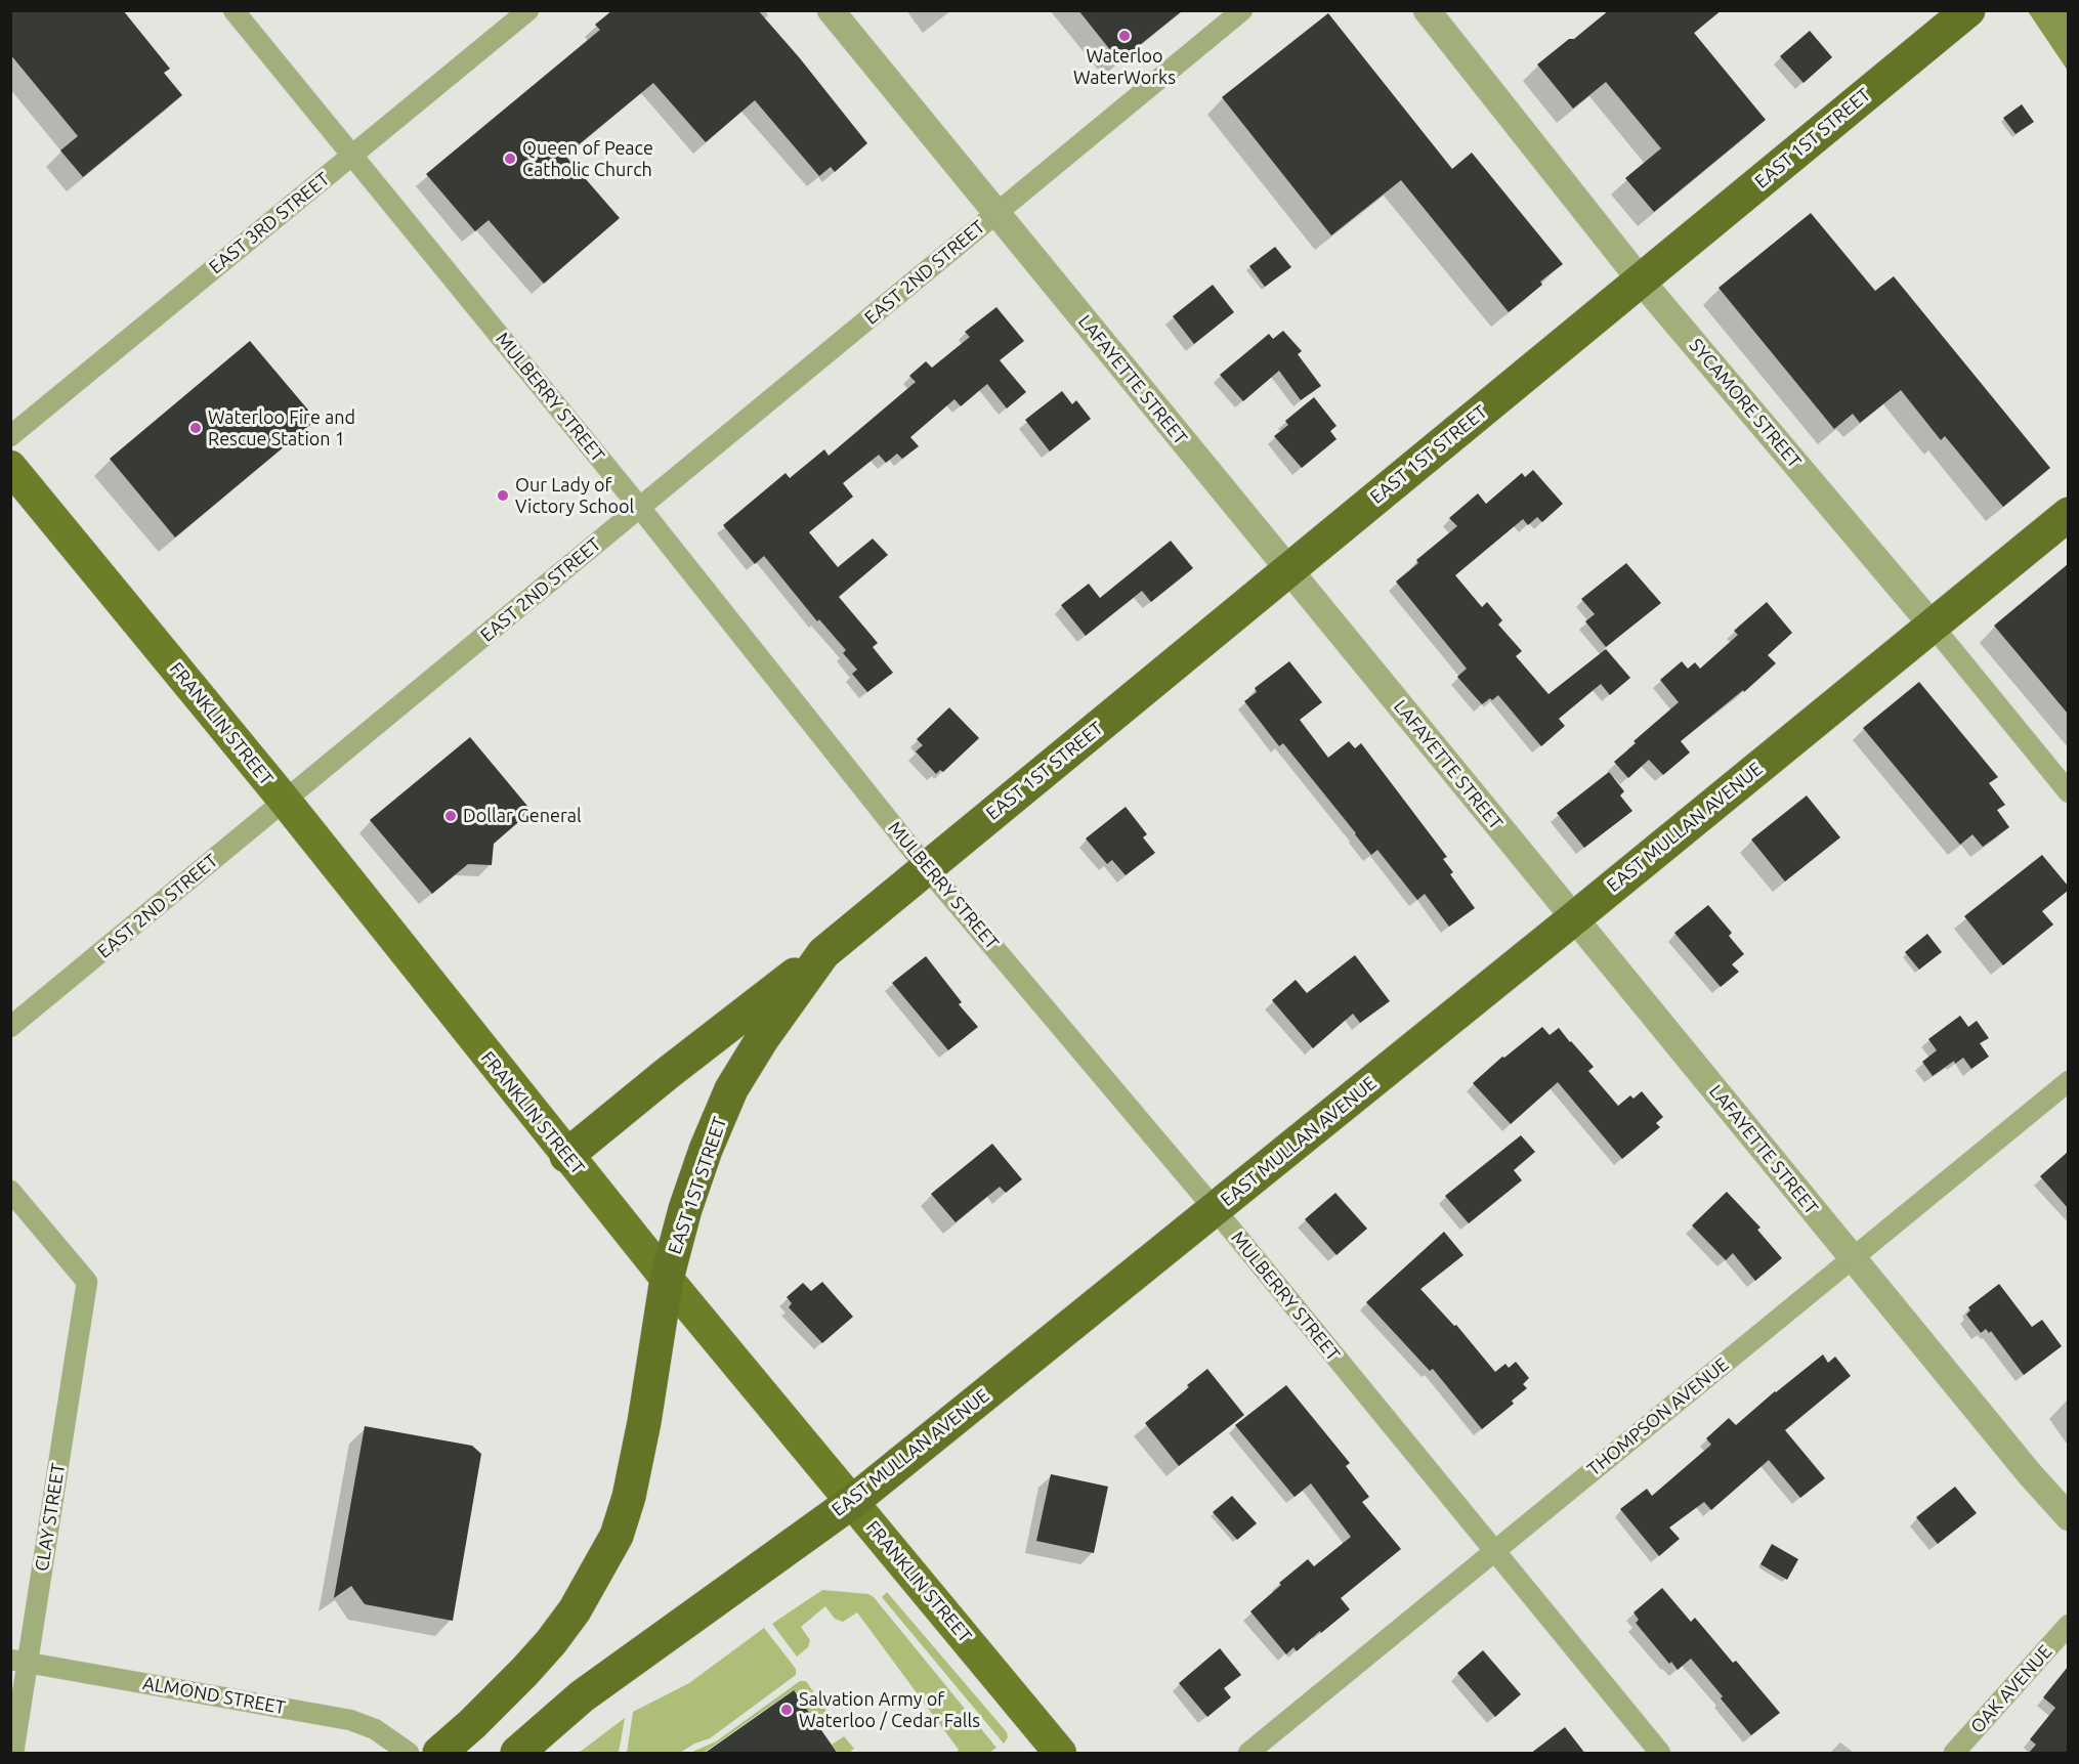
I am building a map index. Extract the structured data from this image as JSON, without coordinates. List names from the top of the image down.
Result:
{
  "streets": {
    "highway": ["EAST 1ST STREET", "EAST MULLAN AVENUE"],
    "main road": ["FRANKLIN STREET"],
    "street": [
      "EAST 3RD STREET",
      "EAST 2ND STREET",
      "LAFAYETTE STREET",
      "MULBERRY STREET",
      "SYCAMORE STREET",
      "THOMPSON AVENUE",
      "CLAY STREET",
      "OAK AVENUE",
      "ALMOND STREET"
    ]
  },
  "crossings": [
    ["EAST 1ST STREET", "LAFAYETTE STREET"],
    ["EAST 1ST STREET", "MULBERRY STREET"],
    ["EAST 1ST STREET", "SYCAMORE STREET"],
    ["EAST 1ST STREET", "FRANKLIN STREET"],
    ["EAST 3RD STREET", "MULBERRY STREET"],
    ["EAST 2ND STREET", "LAFAYETTE STREET"],
    ["EAST 2ND STREET", "MULBERRY STREET"],
    ["EAST 2ND STREET", "FRANKLIN STREET"],
    ["LAFAYETTE STREET", "EAST MULLAN AVENUE"],
    ["LAFAYETTE STREET", "THOMPSON AVENUE"],
    ["MULBERRY STREET", "EAST MULLAN AVENUE"],
    ["MULBERRY STREET", "THOMPSON AVENUE"],
    ["SYCAMORE STREET", "EAST MULLAN AVENUE"],
    ["FRANKLIN STREET", "EAST MULLAN AVENUE"],
    ["CLAY STREET", "ALMOND STREET"]
  ],
  "places": [
    "Waterloo WaterWorks",
    "Queen of Peace Catholic Church",
    "Waterloo Fire and Rescue Station 1",
    "Our Lady of Victory School",
    "Dollar General",
    "Salvation Army of Waterloo / Cedar Falls"
  ]
}
